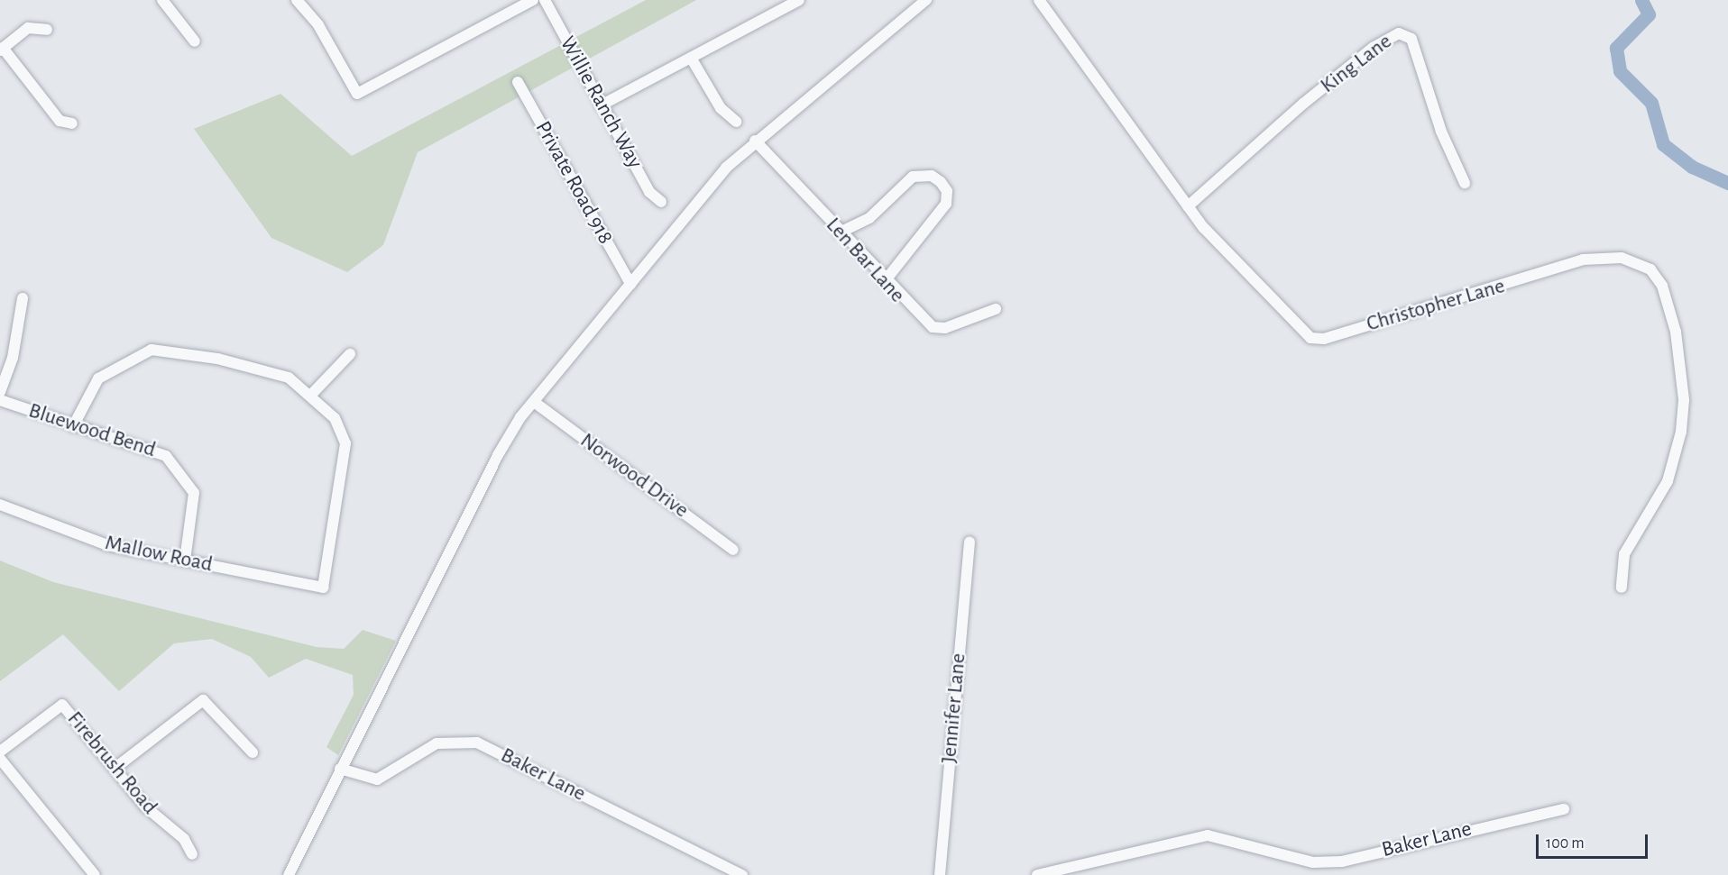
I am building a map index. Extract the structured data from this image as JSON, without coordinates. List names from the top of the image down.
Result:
{
  "streets": {
    "street": [
      "King Lane",
      "Willie Ranch Way",
      "Private Road 918",
      "Len Bar Lane",
      "Christopher Lane",
      "Bluewood Bend",
      "Norwood Drive",
      "Mallow Road",
      "Jennifer Lane",
      "Firebrush Road",
      "Baker Lane"
    ]
  },
  "crossings": [
    ["King Lane", "Christopher Lane"],
    ["Bluewood Bend", "Mallow Road"]
  ],
  "scale_bar": "100 m"
}
